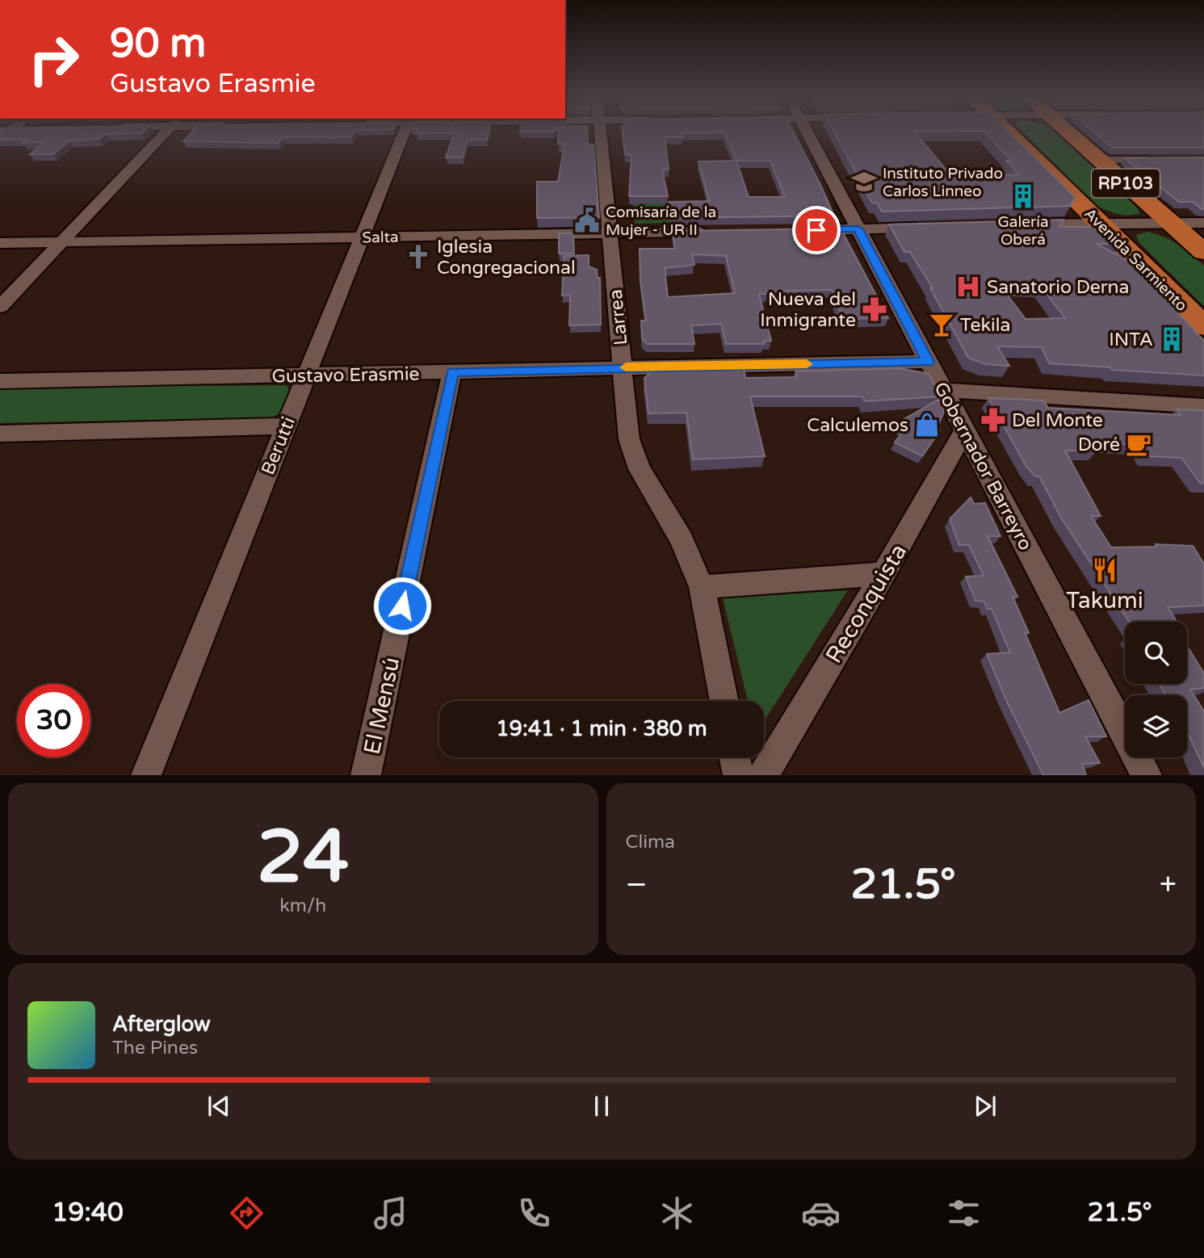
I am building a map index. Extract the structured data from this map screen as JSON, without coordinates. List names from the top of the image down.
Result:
{
  "streets": {
    "main road": ["RP103", "Avenida Sarmiento"],
    "street": [
      "Salta",
      "Larrea",
      "Gustavo Erasmie",
      "Berutti",
      "Gobernador Barreyro",
      "Reconquista",
      "El Mensú"
    ]
  },
  "crossings": [
    ["Salta", "Larrea"],
    ["Salta", "Berutti"],
    ["Larrea", "Gustavo Erasmie"],
    ["Gustavo Erasmie", "Berutti"],
    ["Gustavo Erasmie", "Gobernador Barreyro"],
    ["Gustavo Erasmie", "El Mensú"],
    ["Gobernador Barreyro", "Reconquista"]
  ],
  "places": {
    "school or university": ["Instituto Privado Carlos Linneo"],
    "building": ["Galería Oberá", "INTA"],
    "public building": ["Comisaría de la Mujer - UR II"],
    "church": ["Iglesia Congregacional"],
    "hospital": ["Sanatorio Derna"],
    "pharmacy": ["Nueva del Inmigrante", "Del Monte"],
    "bar": ["Tekila"],
    "shop": ["Calculemos"],
    "cafe": ["Doré"],
    "restaurant": ["Takumi"]
  },
  "page": {
    "turn": ["90 m", "Gustavo Erasmie"],
    "limit": "30",
    "trip": "19:41 · 1 min · 380 m",
    "tile": [
      ["24", "km/h"],
      "Clima"
    ],
    "heat": ["−", "21.5°", "+"],
    "song": ["Afterglow", "The Pines"],
    "tabs": ["19:40", "21.5°"]
  }
}
